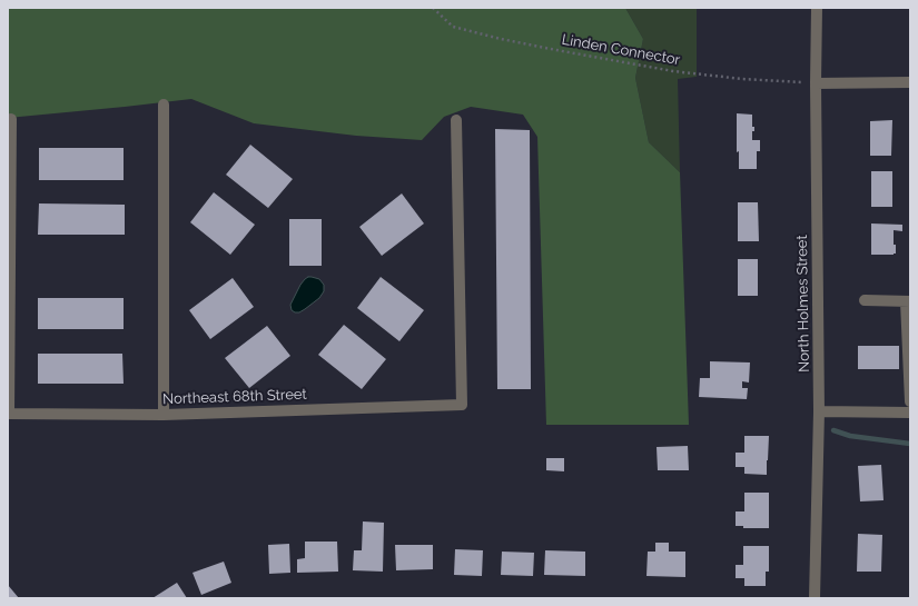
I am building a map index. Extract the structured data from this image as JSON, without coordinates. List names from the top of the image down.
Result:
{
  "streets": {
    "street": ["North Holmes Street", "Northeast 68th Street"],
    "path": ["Linden Connector"]
  },
  "crossings": [
    ["Linden Connector", "North Holmes Street"]
  ]
}
